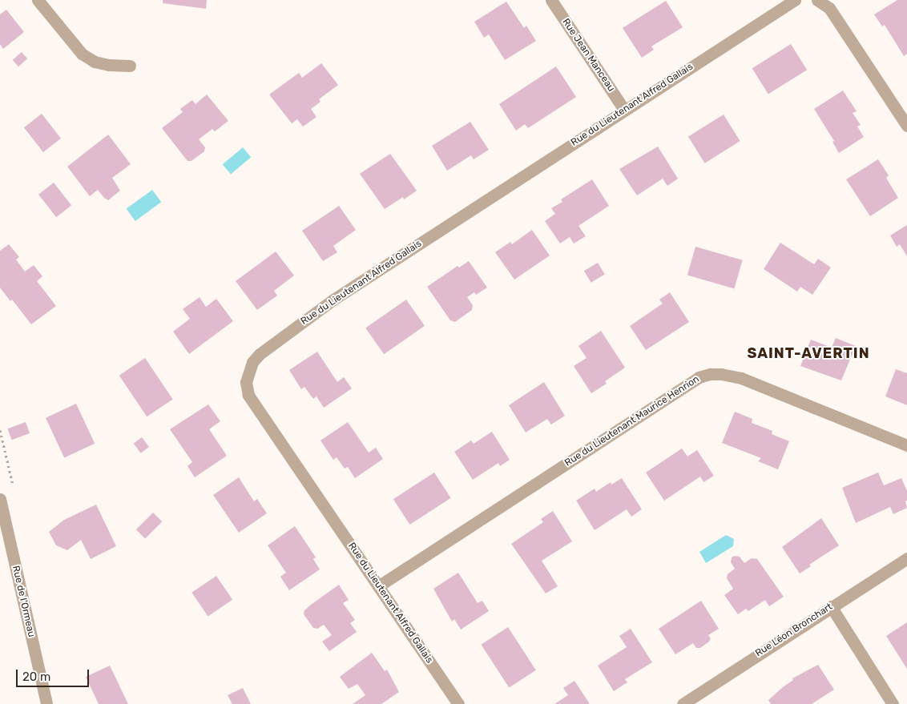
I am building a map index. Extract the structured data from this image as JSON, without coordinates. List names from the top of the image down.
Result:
{
  "streets": {
    "street": [
      "Rue Jean Manceau",
      "Rue du Lieutenant Alfred Gallais",
      "Rue du Lieutenant Maurice Henrion",
      "Rue de l'Ormeau",
      "Rue Léon Bronchart"
    ]
  },
  "crossings": [
    ["Rue Jean Manceau", "Rue du Lieutenant Alfred Gallais"],
    ["Rue du Lieutenant Alfred Gallais", "Rue du Lieutenant Maurice Henrion"]
  ],
  "districts": ["SAINT-AVERTIN"],
  "scale_bar": "20 m"
}
